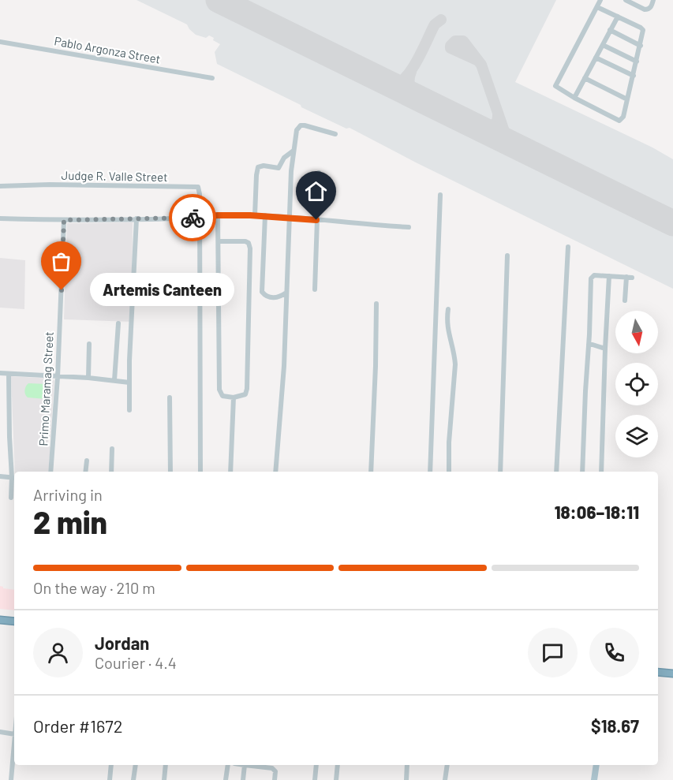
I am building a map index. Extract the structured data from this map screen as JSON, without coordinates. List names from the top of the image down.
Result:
{
  "streets": {
    "street": ["Pablo Argonza Street", "Judge R. Valle Street", "Primo Maramag Street"]
  },
  "places": ["Artemis Canteen"],
  "north": "bottom",
  "page": {
    "bubble": "Artemis Canteen",
    "heading": ["2 min", "Arriving in", "18:06–18:11"],
    "panel": [
      "Jordan",
      "Courier · 4.4",
      "Order #1672",
      "$18.67"
    ],
    "bar": "On the way · 210 m"
  }
}
